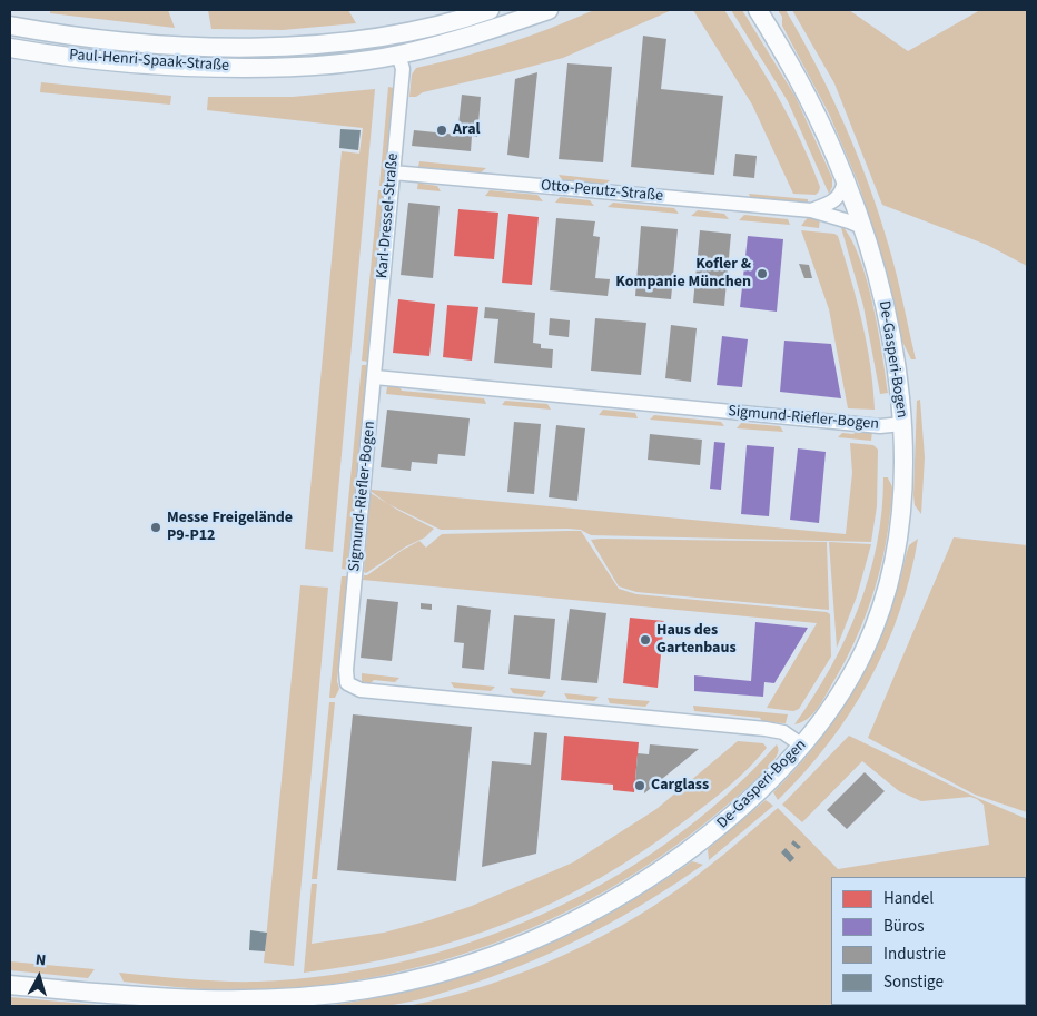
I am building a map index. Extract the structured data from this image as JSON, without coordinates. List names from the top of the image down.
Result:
{
  "streets": {
    "main road": ["Paul-Henri-Spaak-Straße", "De-Gasperi-Bogen"],
    "street": ["Otto-Perutz-Straße", "Karl-Dressel-Straße", "Sigmund-Riefler-Bogen"]
  },
  "crossings": [
    ["Paul-Henri-Spaak-Straße", "Karl-Dressel-Straße"],
    ["Otto-Perutz-Straße", "Karl-Dressel-Straße"],
    ["Otto-Perutz-Straße", "De-Gasperi-Bogen"],
    ["Karl-Dressel-Straße", "Sigmund-Riefler-Bogen"],
    ["De-Gasperi-Bogen", "Sigmund-Riefler-Bogen"]
  ],
  "places": [
    "Aral",
    "Kofler & Kompanie München",
    "Messe Freigelände P9-P12",
    "Haus des Gartenbaus",
    "Carglass"
  ],
  "legend": [
    "Handel",
    "Büros",
    "Industrie",
    "Sonstige"
  ],
  "north": "top"
}
